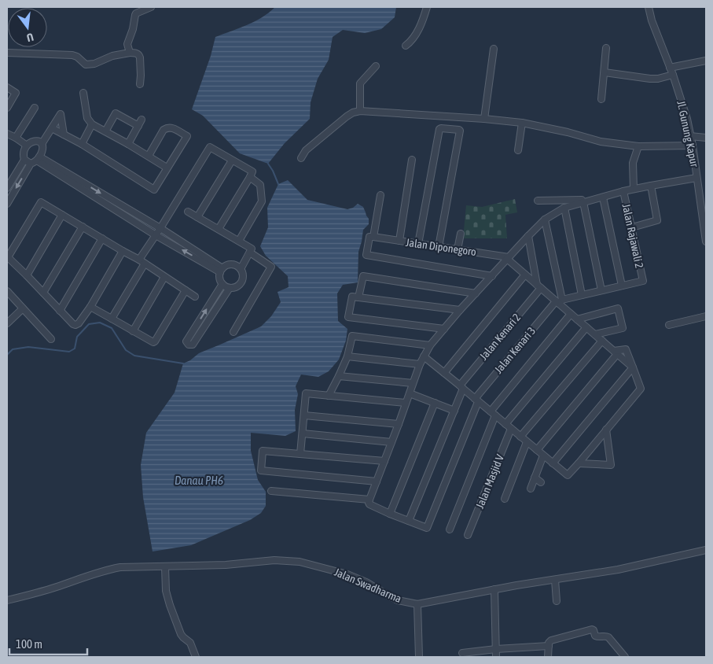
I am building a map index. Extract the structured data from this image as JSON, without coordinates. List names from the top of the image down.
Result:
{
  "streets": {
    "street": [
      "Jl. Gunung Kapur",
      "Jalan Rajawali 2",
      "Jalan Diponegoro",
      "Jalan Kenari 2",
      "Jalan Kenari 3",
      "Jalan Masjid V",
      "Jalan Swadharma"
    ]
  },
  "crossings": [
    ["Jalan Kenari 2", "Jalan Kenari 3"]
  ],
  "water": ["Danau PH6"],
  "scale_bar": "100 m",
  "north": "bottom"
}
